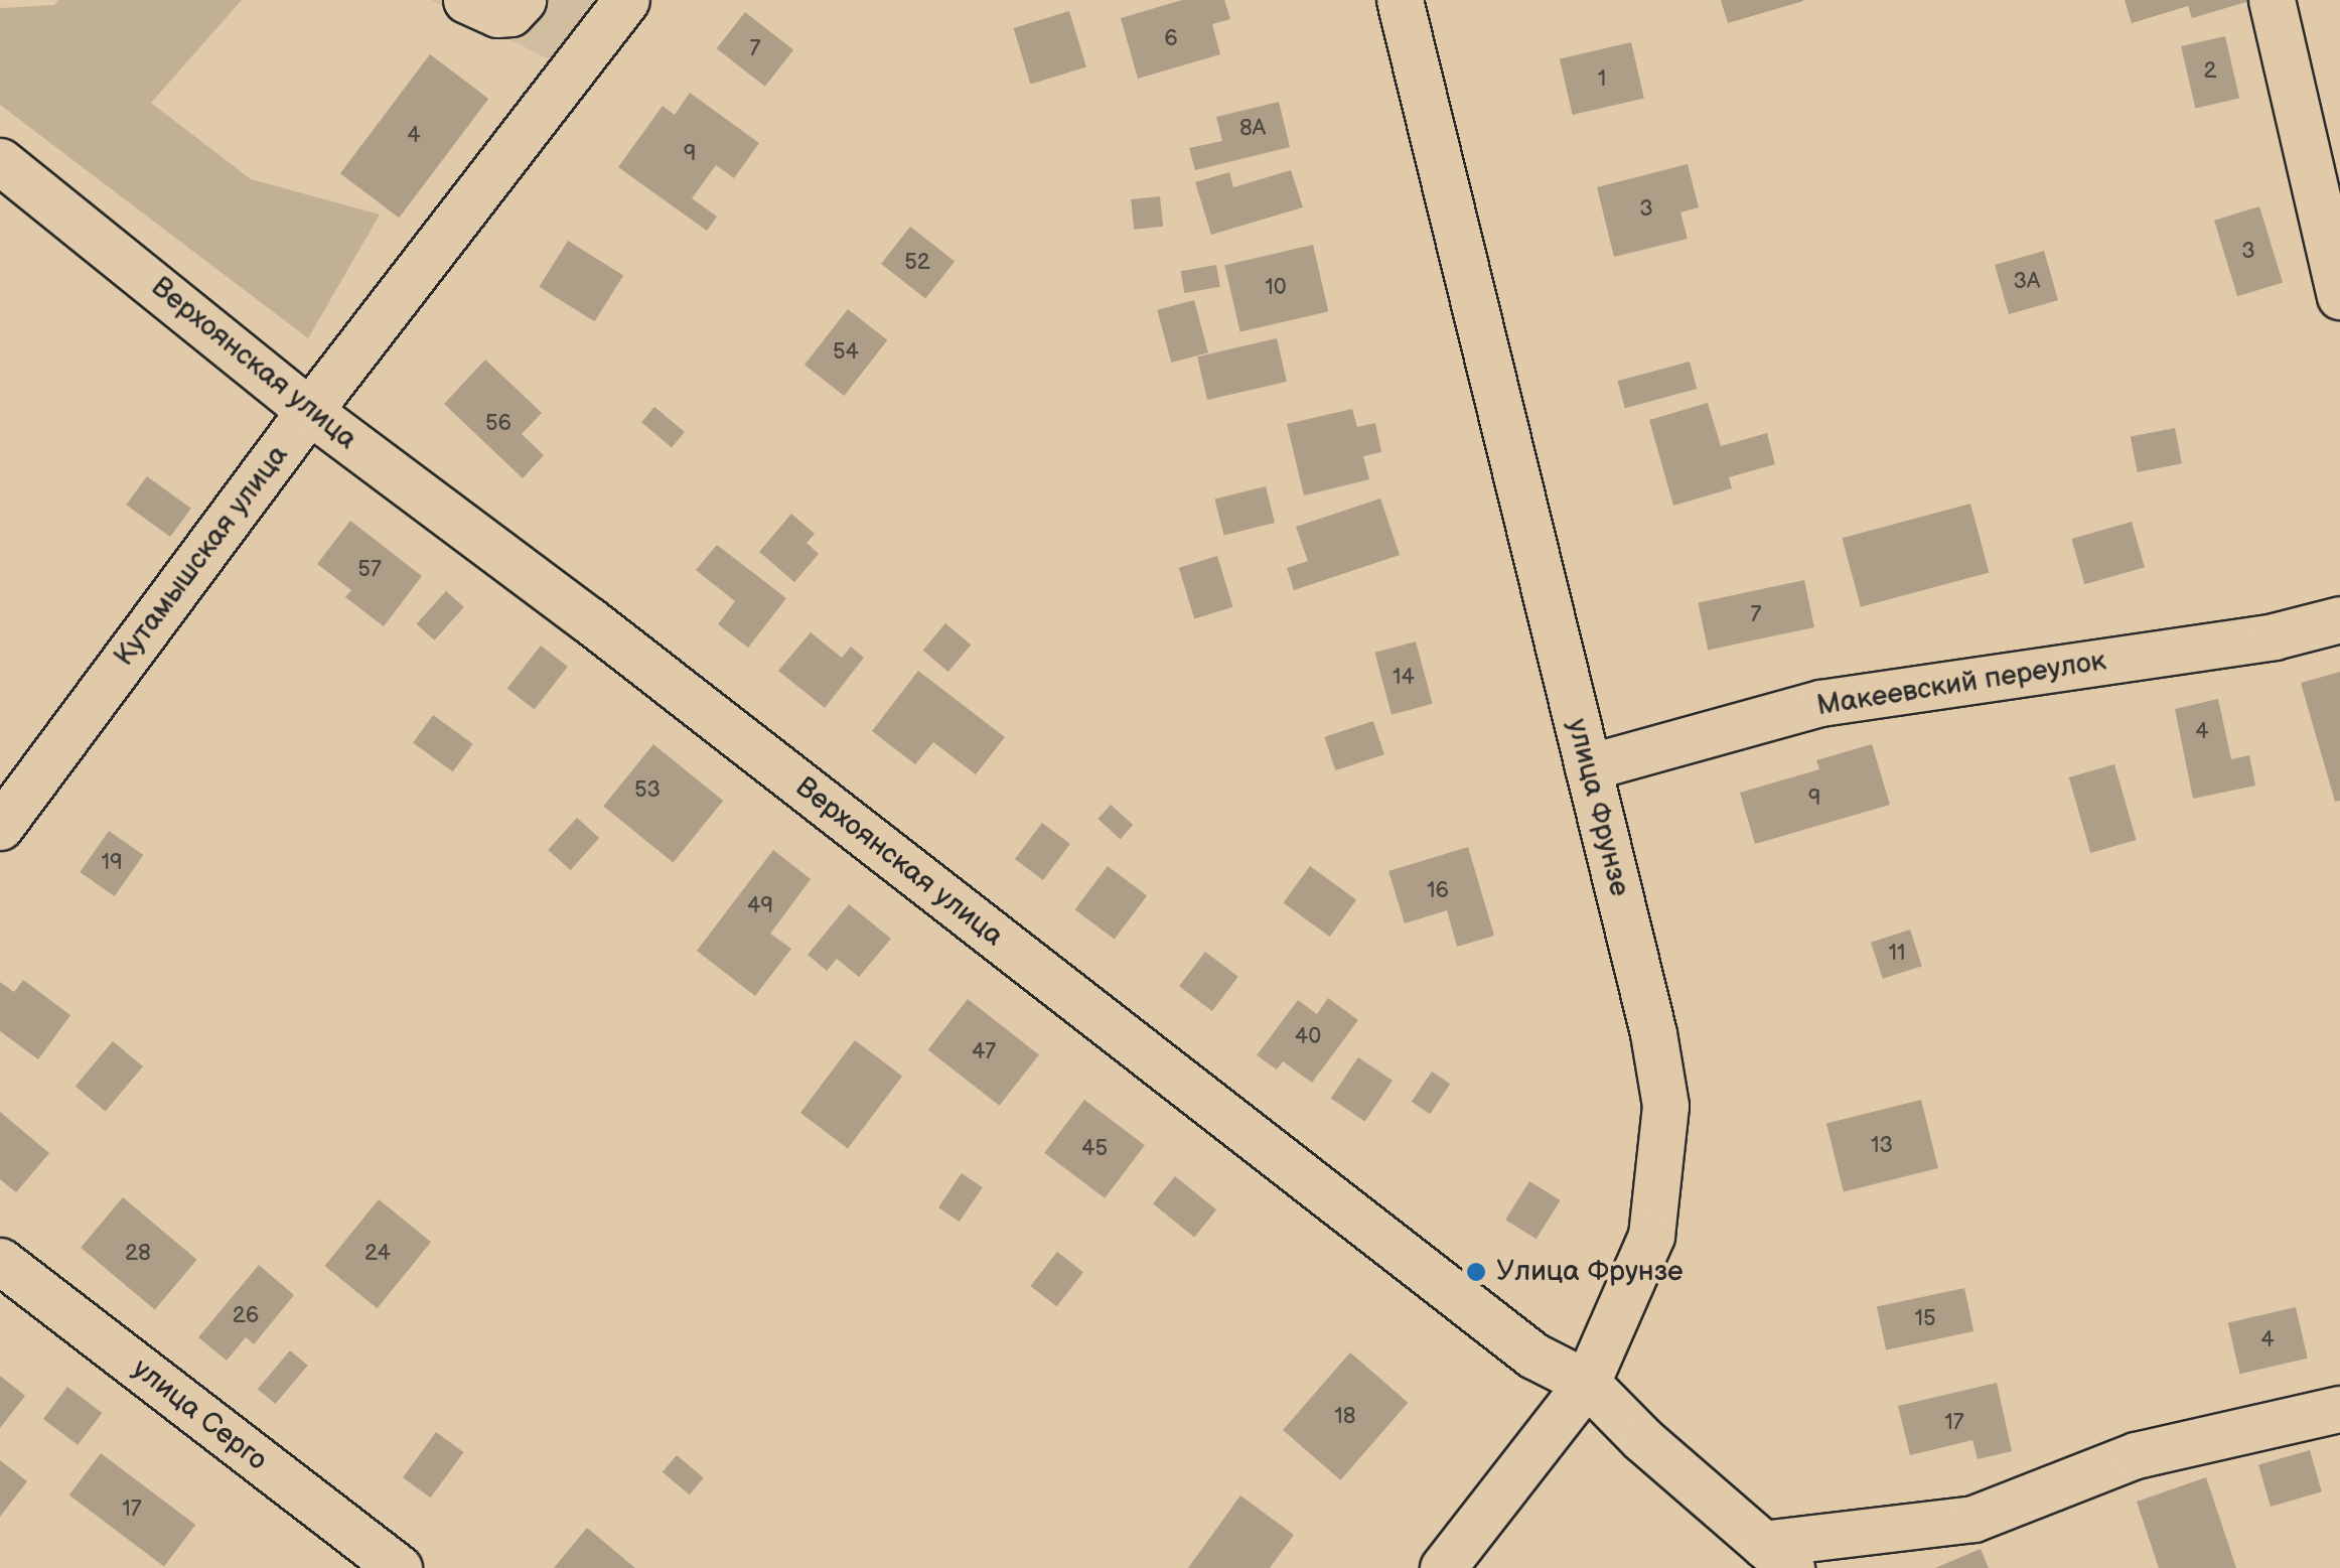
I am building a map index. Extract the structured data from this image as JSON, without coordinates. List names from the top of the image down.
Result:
{
  "streets": {
    "street": [
      "Верхоянская улица",
      "Кутамышская улица",
      "Макеевский переулок",
      "улица Фрунзе",
      "улица Серго"
    ]
  },
  "crossings": [
    ["Верхоянская улица", "Кутамышская улица"],
    ["Верхоянская улица", "улица Фрунзе"],
    ["Макеевский переулок", "улица Фрунзе"]
  ],
  "places": ["Улица Фрунзе"],
  "house_numbers": [
    "6",
    "7",
    "2",
    "1",
    "8А",
    "4",
    "9",
    "3",
    "3",
    "52",
    "3А",
    "10",
    "54",
    "56",
    "57",
    "7",
    "14",
    "4",
    "53",
    "9",
    "19",
    "16",
    "49",
    "11",
    "40",
    "47",
    "13",
    "45",
    "28",
    "24",
    "26",
    "15",
    "4",
    "18",
    "17",
    "17"
  ]
}
